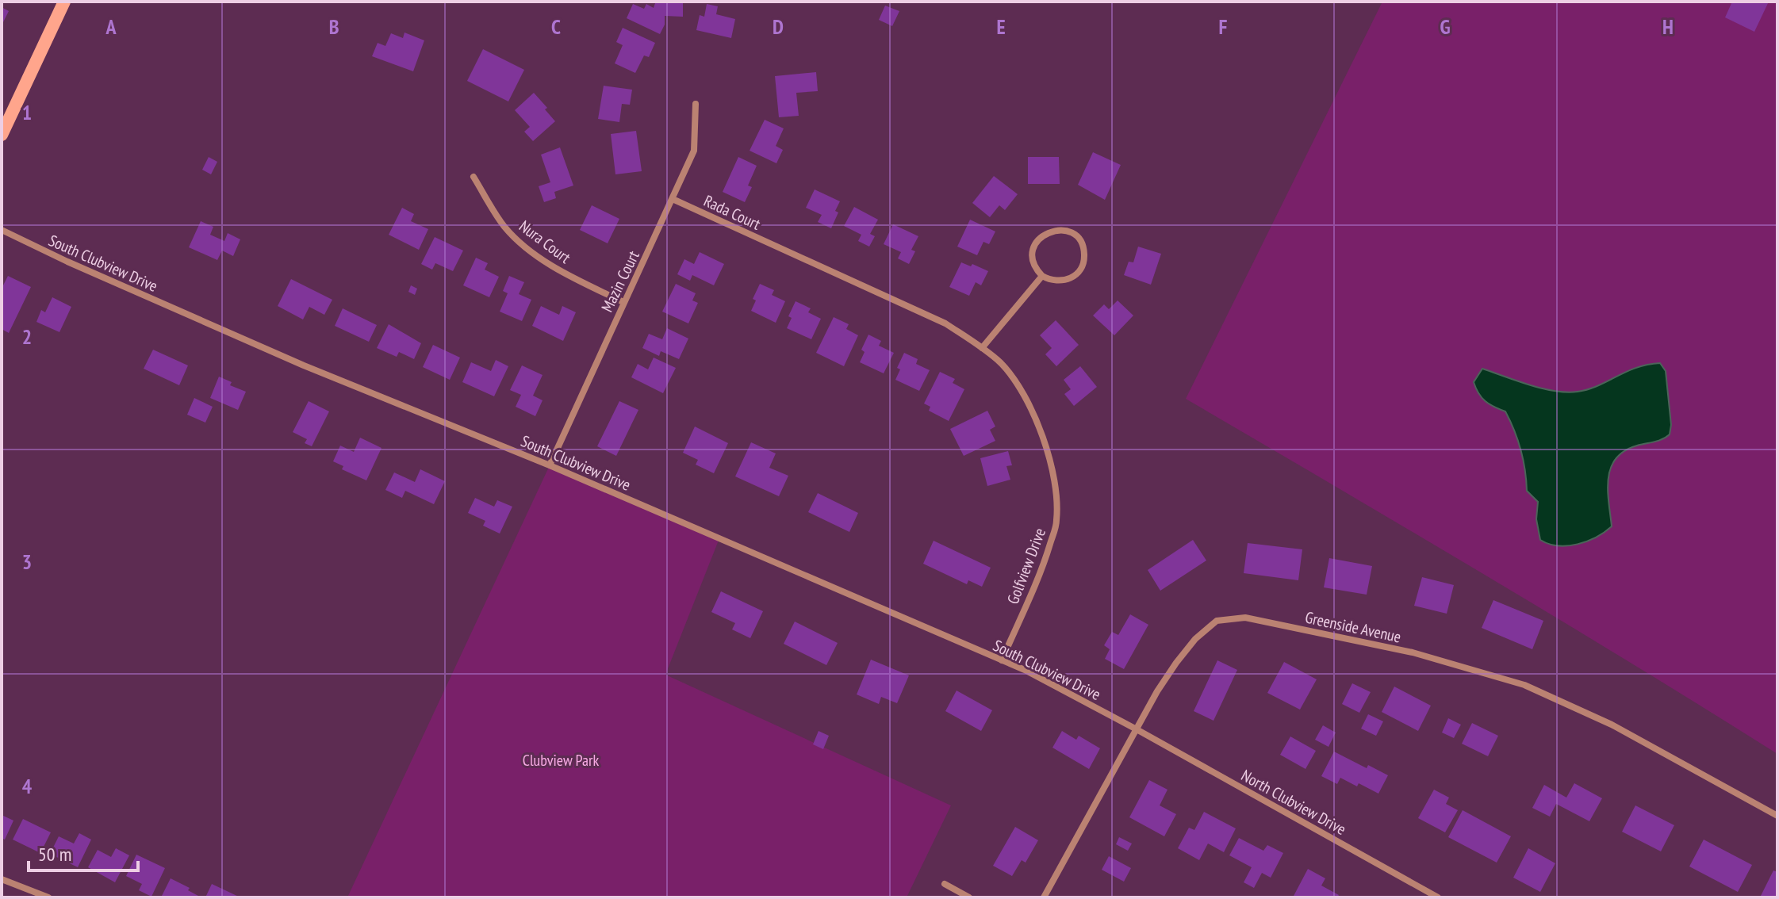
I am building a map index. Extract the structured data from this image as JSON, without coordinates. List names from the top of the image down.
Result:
{
  "streets": {
    "street": [
      "Rada Court",
      "Nura Court",
      "South Clubview Drive",
      "Mazin Court",
      "Golfview Drive",
      "Greenside Avenue",
      "North Clubview Drive"
    ]
  },
  "crossings": [
    ["Rada Court", "Mazin Court"],
    ["Rada Court", "Golfview Drive"],
    ["Nura Court", "Mazin Court"],
    ["South Clubview Drive", "Mazin Court"],
    ["South Clubview Drive", "Golfview Drive"],
    ["South Clubview Drive", "Greenside Avenue"],
    ["South Clubview Drive", "North Clubview Drive"],
    ["Greenside Avenue", "North Clubview Drive"]
  ],
  "parks": ["Clubview Park"],
  "scale_bar": "50 m",
  "grid": {
    "columns": [
      "A",
      "B",
      "C",
      "D",
      "E",
      "F",
      "G",
      "H"
    ],
    "rows": [
      "1",
      "2",
      "3",
      "4"
    ]
  }
}
